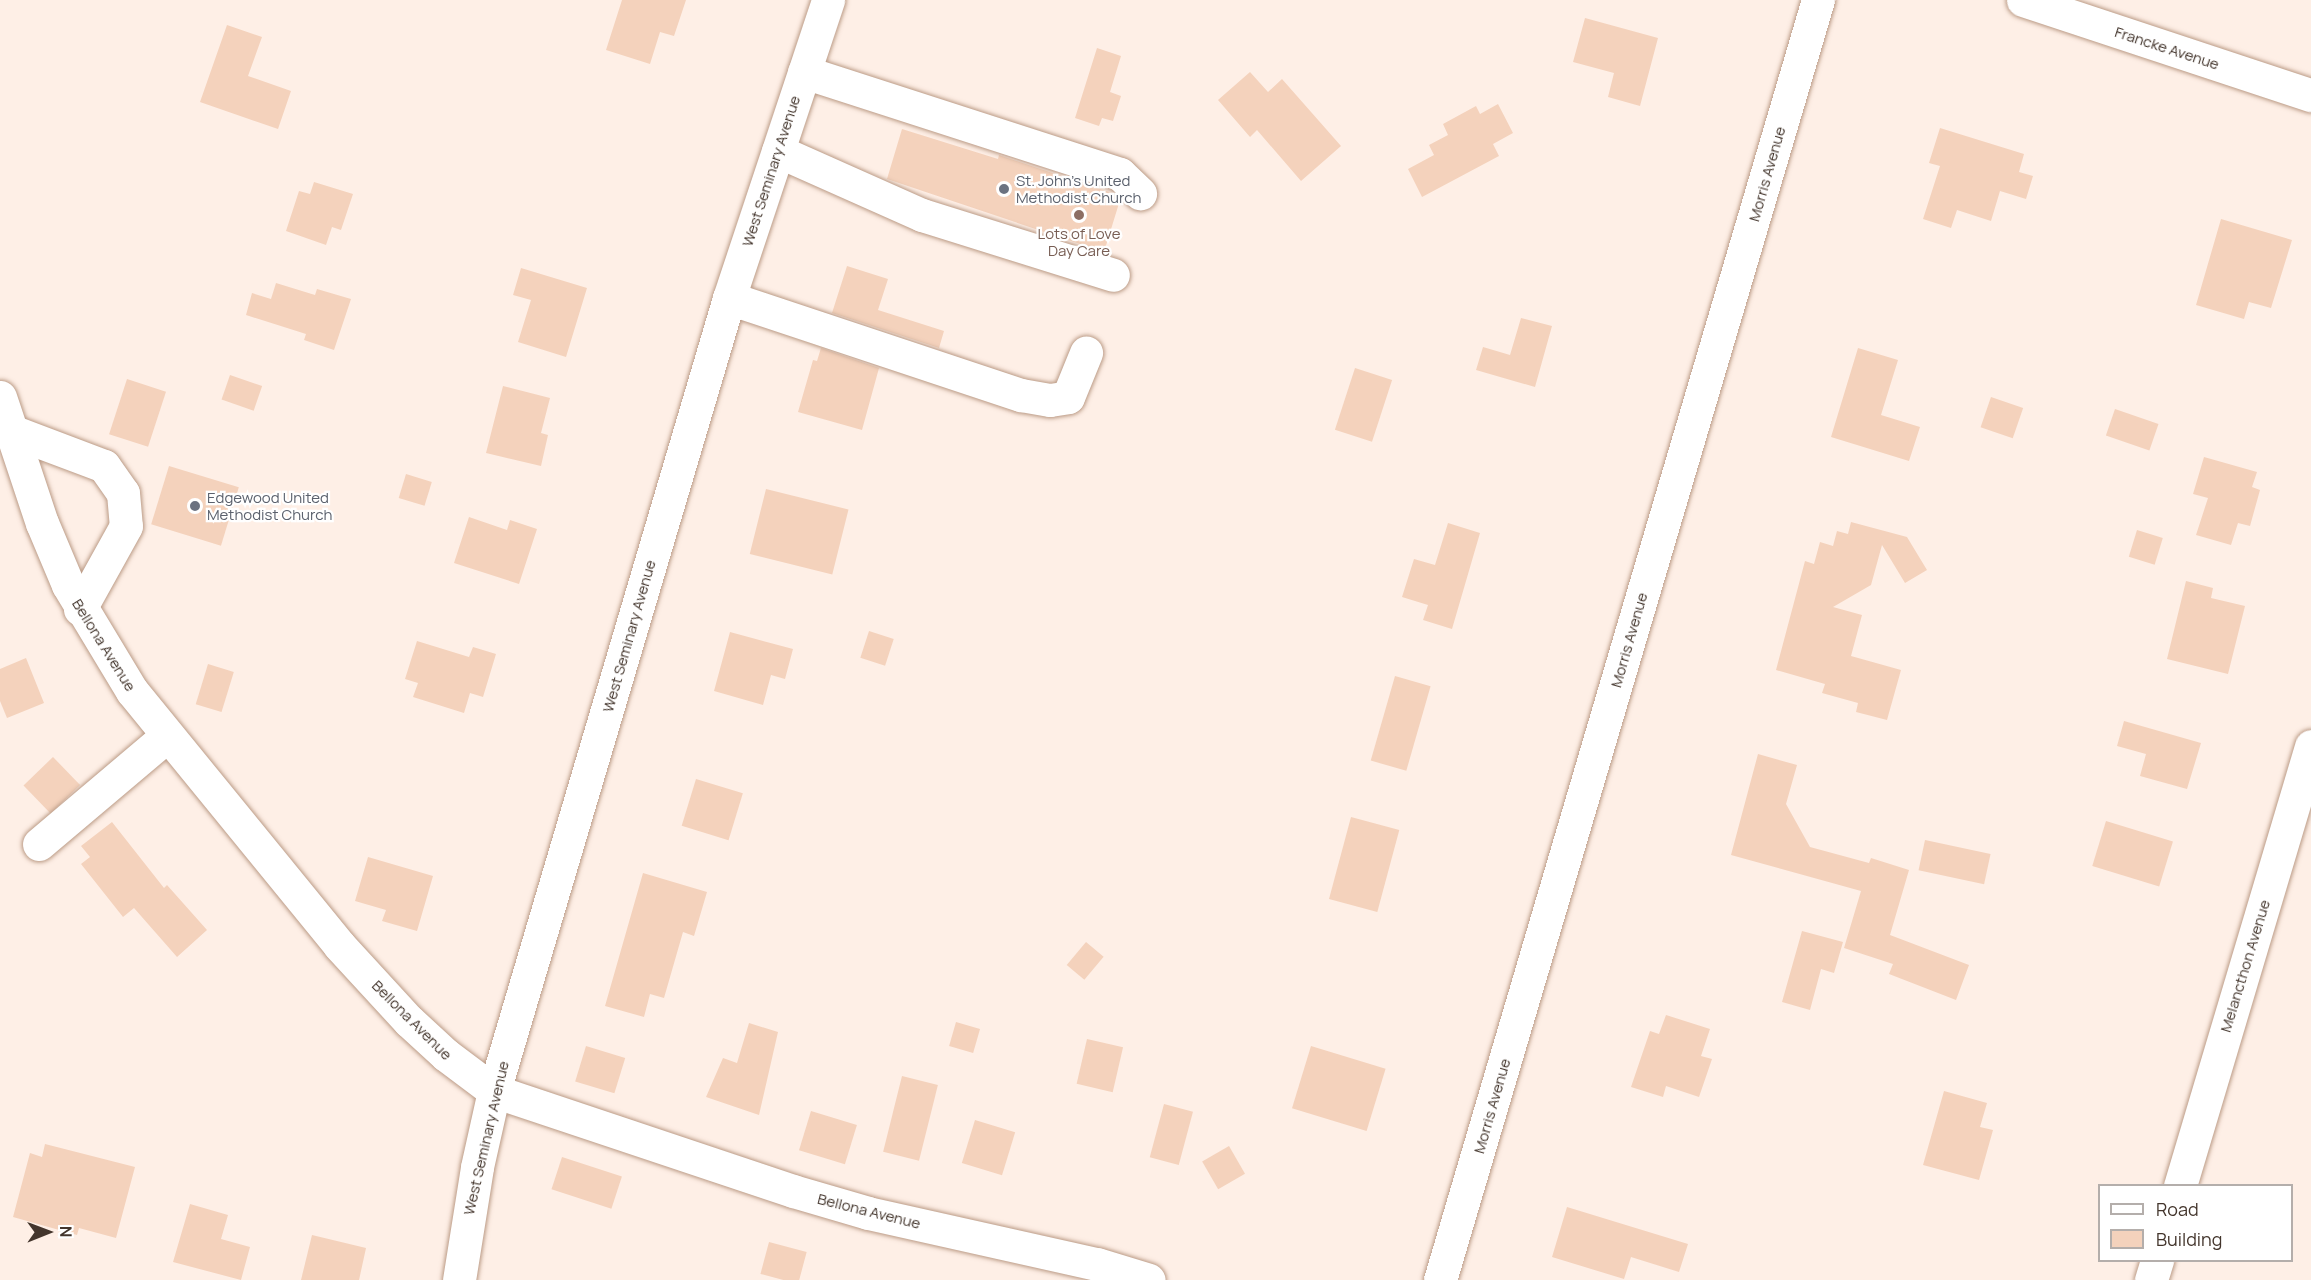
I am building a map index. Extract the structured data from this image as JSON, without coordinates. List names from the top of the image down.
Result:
{
  "streets": {
    "street": [
      "Francke Avenue",
      "West Seminary Avenue",
      "Morris Avenue",
      "Bellona Avenue",
      "Melancthon Avenue"
    ]
  },
  "crossings": [
    ["West Seminary Avenue", "Bellona Avenue"]
  ],
  "places": ["St. John's United Methodist Church", "Lots of Love Day Care", "Edgewood United Methodist Church"],
  "legend": ["Road", "Building"],
  "north": "right"
}
